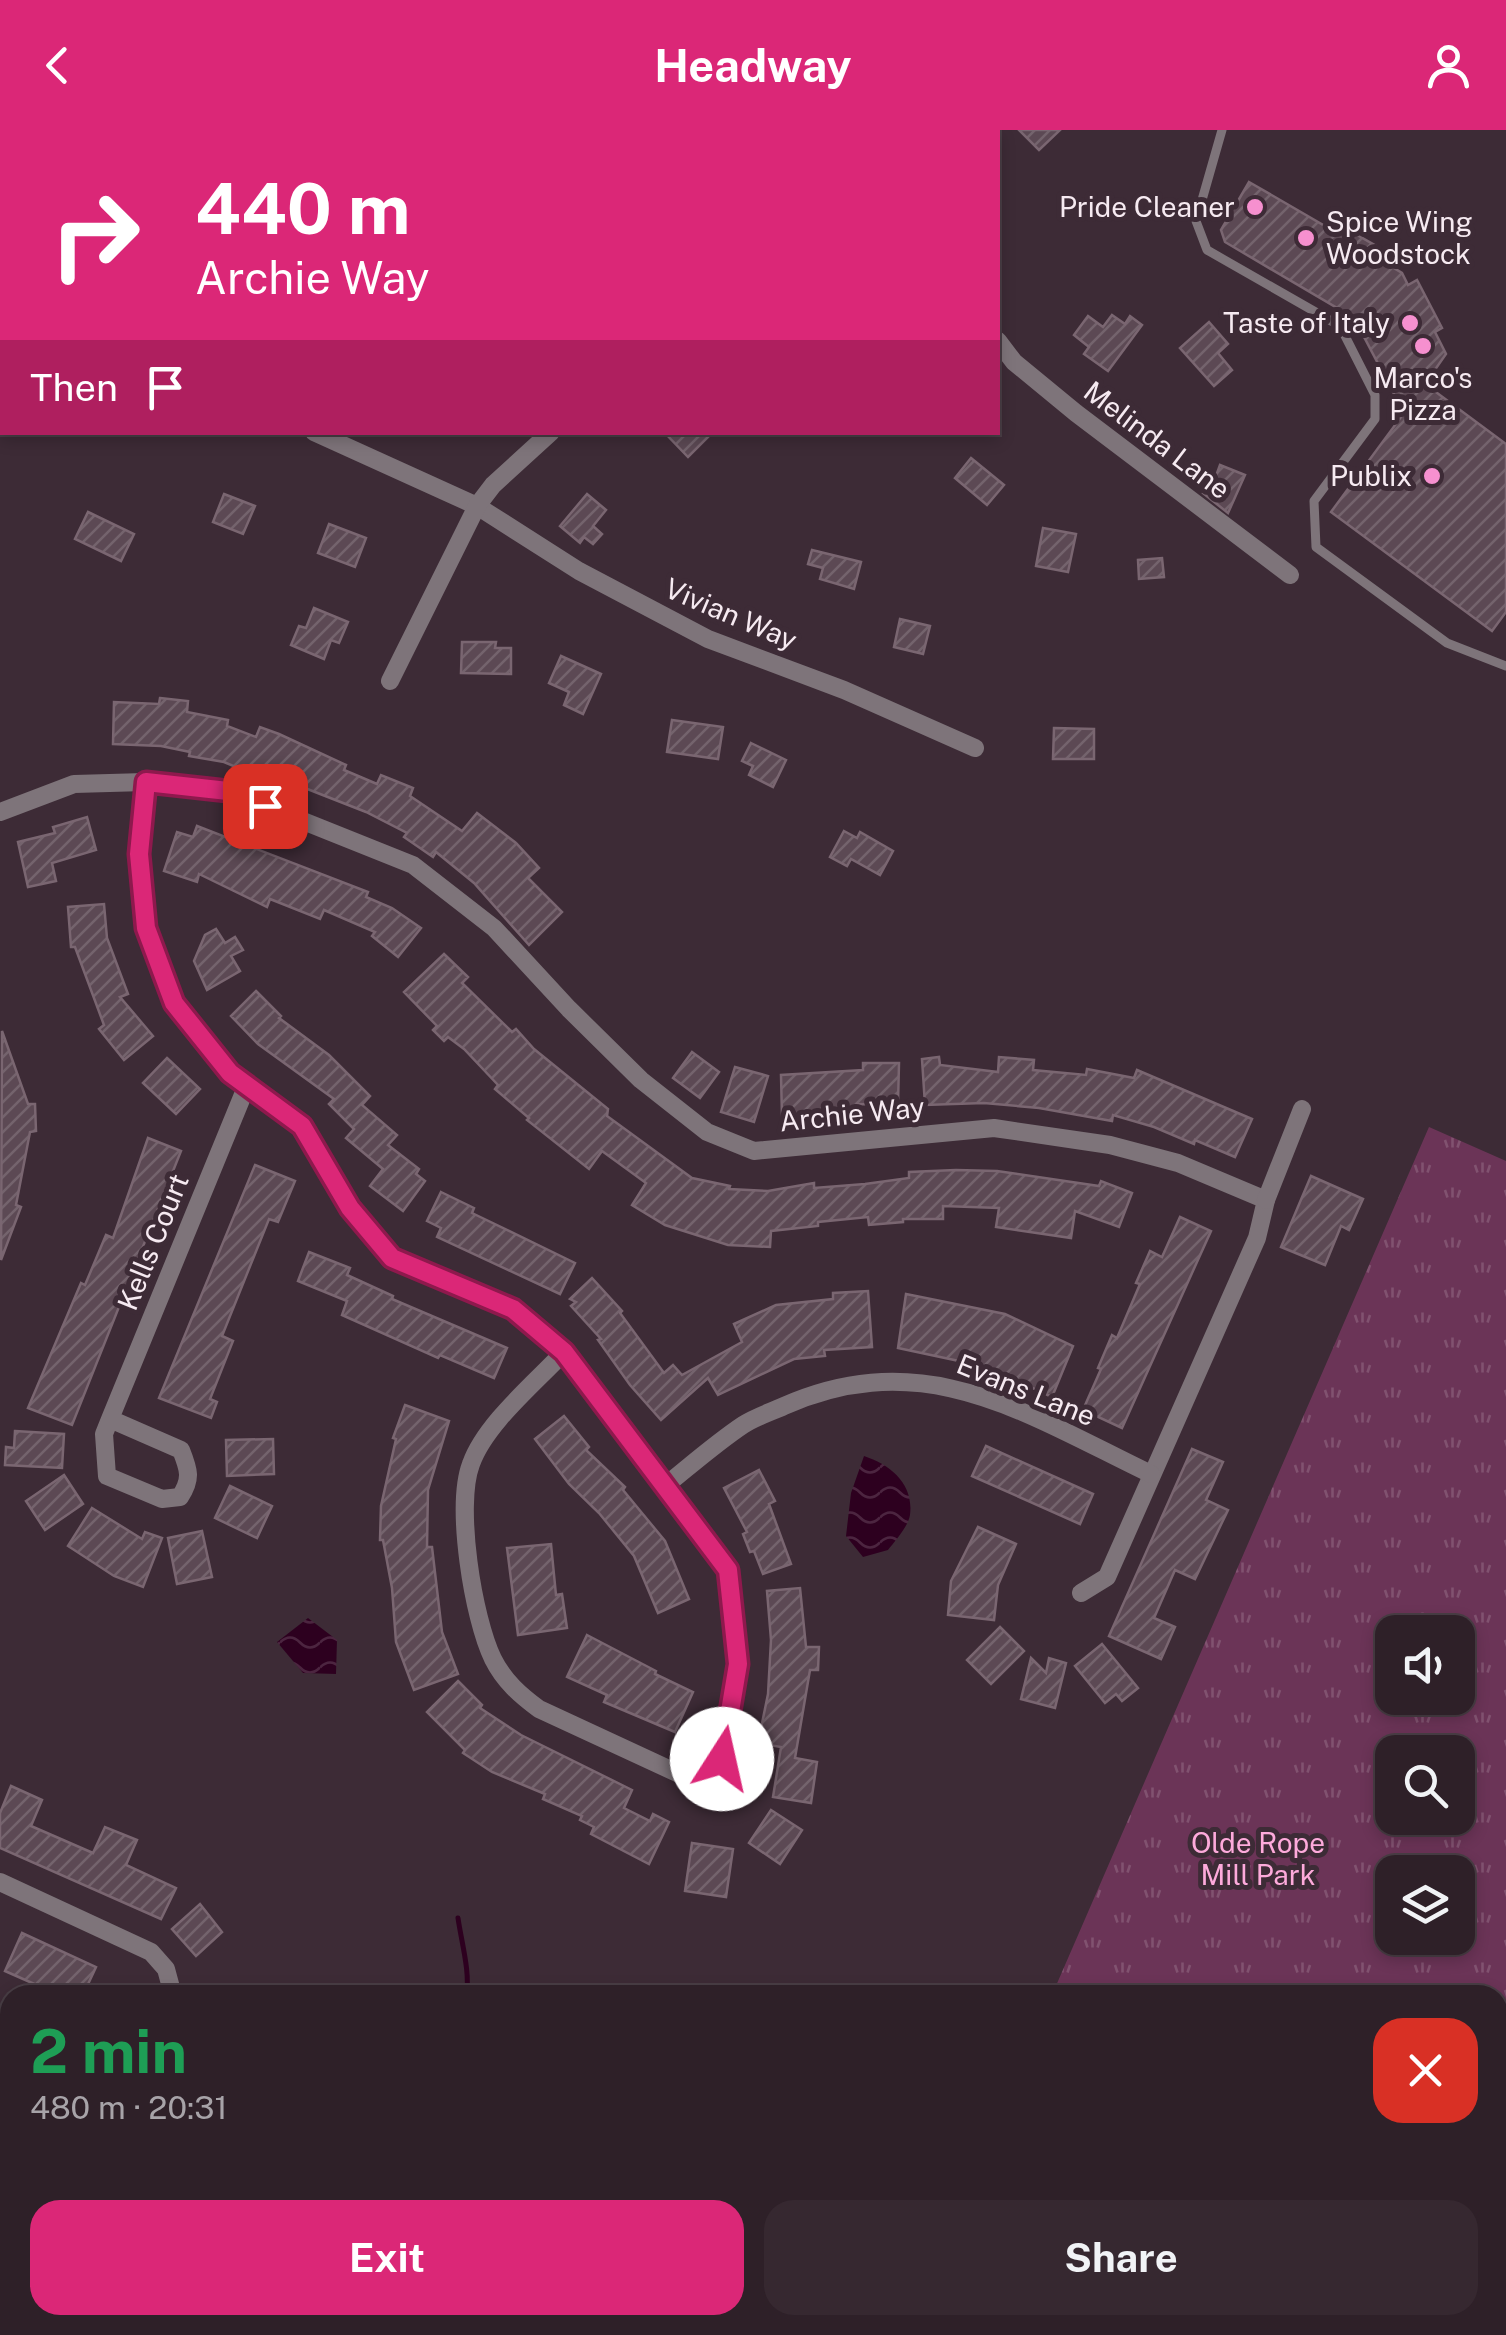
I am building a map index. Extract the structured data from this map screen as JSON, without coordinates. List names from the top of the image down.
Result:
{
  "streets": {
    "street": [
      "Melinda Lane",
      "Vivian Way",
      "Archie Way",
      "Kells Court",
      "Evans Lane"
    ]
  },
  "parks": ["Olde Rope Mill Park"],
  "places": [
    "Pride Cleaner",
    "Spice Wing Woodstock",
    "Taste of Italy",
    "Marco's Pizza",
    "Publix"
  ],
  "page": {
    "header": "Headway",
    "turn": ["440 m", "Archie Way"],
    "then": "Then",
    "heading": ["2 min", "480 m · 20:31"],
    "buttons": ["Exit", "Share"]
  }
}
